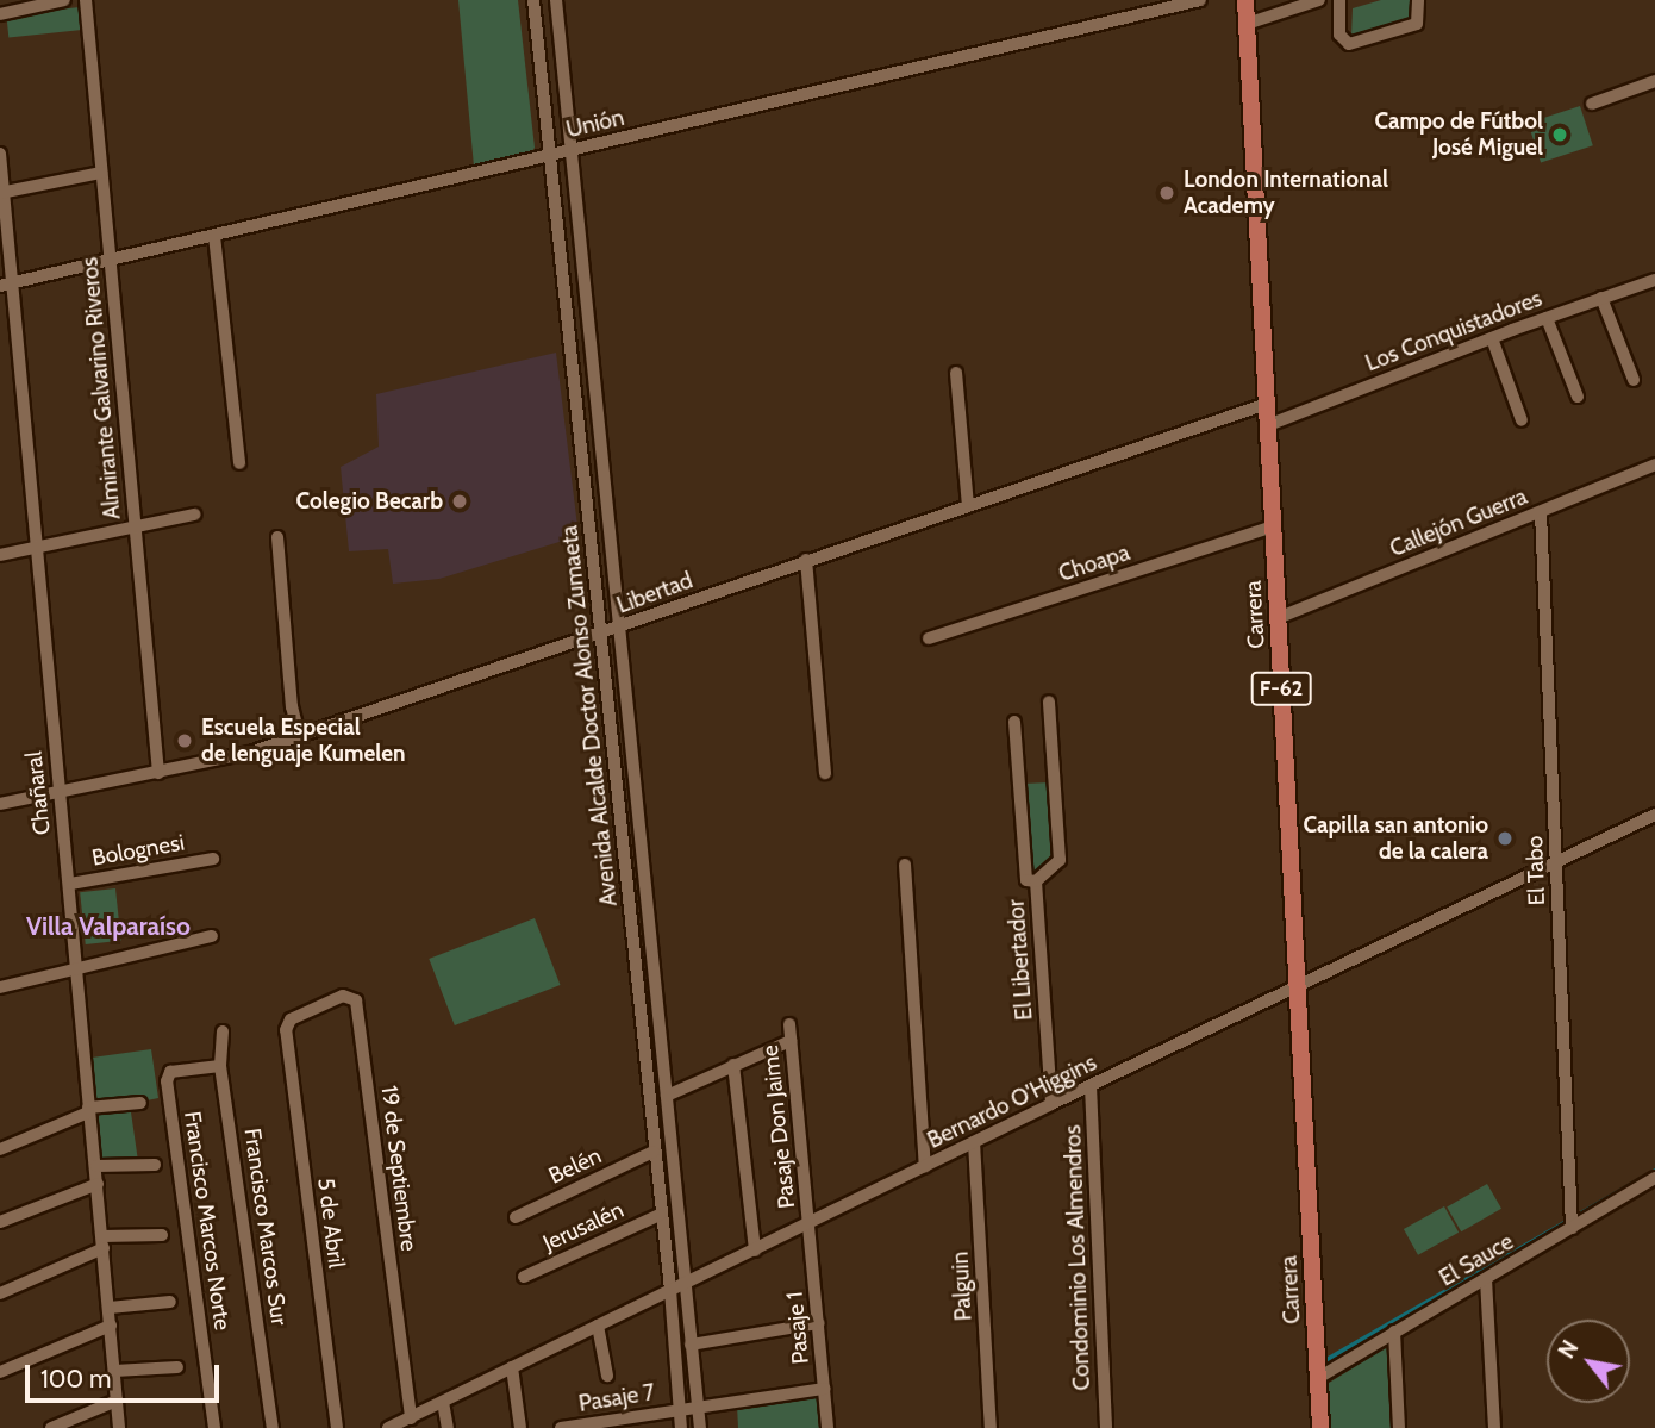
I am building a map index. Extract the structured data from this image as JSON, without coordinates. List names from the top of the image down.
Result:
{
  "streets": {
    "main road": ["Carrera", "F-62"],
    "street": [
      "Unión",
      "Los Conquistadores",
      "Almirante Galvarino Riveros",
      "Callejón Guerra",
      "Choapa",
      "Libertad",
      "Avenida Alcalde Doctor Alonso Zumaeta",
      "Chañaral",
      "Bolognesi",
      "El Tabo",
      "El Libertador",
      "Bernardo O'Higgins",
      "Pasaje Don Jaime",
      "Belén",
      "19 de Septiembre",
      "Francisco Marcos Norte",
      "5 de Abril",
      "Francisco Marcos Sur",
      "Jerusalén",
      "Condominio Los Almendros",
      "El Sauce",
      "Palguin",
      "Pasaje 1",
      "Pasaje 7"
    ]
  },
  "crossings": [
    ["Unión", "Almirante Galvarino Riveros"],
    ["Unión", "Avenida Alcalde Doctor Alonso Zumaeta"],
    ["Unión", "Chañaral"],
    ["Los Conquistadores", "Carrera"],
    ["Almirante Galvarino Riveros", "Libertad"],
    ["Callejón Guerra", "Carrera"],
    ["Callejón Guerra", "El Tabo"],
    ["Choapa", "Carrera"],
    ["Libertad", "Carrera"],
    ["Libertad", "Avenida Alcalde Doctor Alonso Zumaeta"],
    ["Libertad", "Chañaral"],
    ["Carrera", "F-62"],
    ["Carrera", "Bernardo O'Higgins"],
    ["Carrera", "El Sauce"],
    ["F-62", "El Sauce"],
    ["Avenida Alcalde Doctor Alonso Zumaeta", "Bernardo O'Higgins"],
    ["Avenida Alcalde Doctor Alonso Zumaeta", "Belén"],
    ["Avenida Alcalde Doctor Alonso Zumaeta", "Jerusalén"],
    ["Avenida Alcalde Doctor Alonso Zumaeta", "Pasaje 7"],
    ["Chañaral", "Bolognesi"],
    ["El Tabo", "Bernardo O'Higgins"],
    ["El Tabo", "El Sauce"],
    ["El Libertador", "Bernardo O'Higgins"],
    ["Bernardo O'Higgins", "Pasaje Don Jaime"],
    ["Bernardo O'Higgins", "19 de Septiembre"],
    ["Bernardo O'Higgins", "Condominio Los Almendros"],
    ["Bernardo O'Higgins", "Palguin"],
    ["Bernardo O'Higgins", "Pasaje 1"],
    ["Pasaje Don Jaime", "Pasaje 1"],
    ["19 de Septiembre", "5 de Abril"],
    ["Francisco Marcos Norte", "Francisco Marcos Sur"],
    ["Pasaje 1", "Pasaje 7"]
  ],
  "districts": ["Villa Valparaíso"],
  "places": [
    "Campo de Fútbol José Miguel",
    "London International Academy",
    "Colegio Becarb",
    "Escuela Especial de lenguaje Kumelen",
    "Capilla san antonio de la calera"
  ],
  "scale_bar": "100 m",
  "north": "top left"
}
